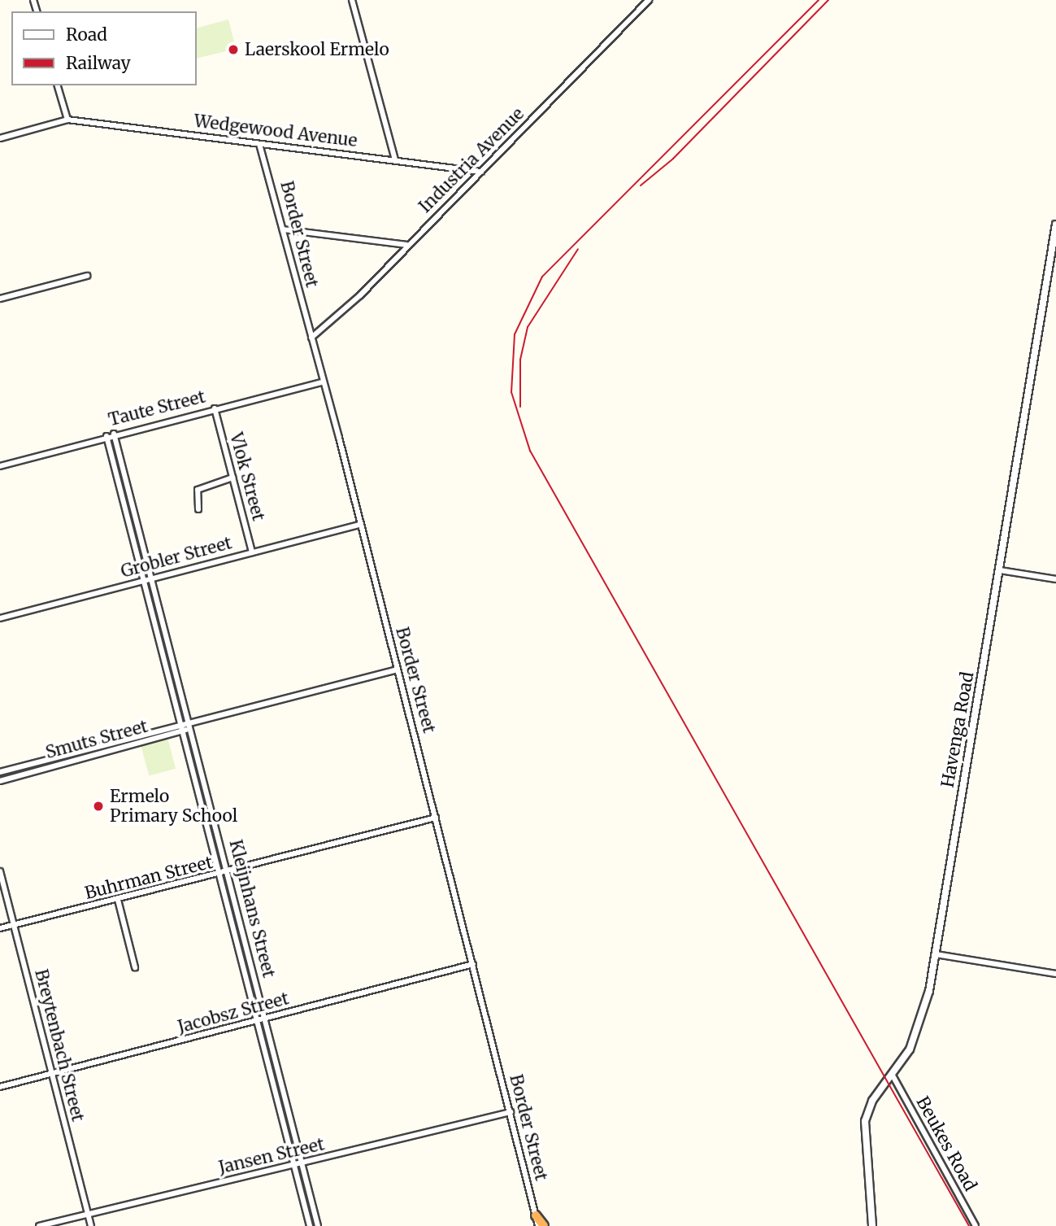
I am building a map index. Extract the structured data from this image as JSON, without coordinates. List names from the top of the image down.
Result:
{
  "streets": {
    "street": [
      "Wedgewood Avenue",
      "Industria Avenue",
      "Border Street",
      "Taute Street",
      "Vlok Street",
      "Grobler Street",
      "Havenga Road",
      "Smuts Street",
      "Buhrman Street",
      "Kleijnhans Street",
      "Jacobsz Street",
      "Breytenbach Street",
      "Beukes Road",
      "Jansen Street"
    ]
  },
  "crossings": [
    ["Wedgewood Avenue", "Industria Avenue"],
    ["Wedgewood Avenue", "Border Street"],
    ["Industria Avenue", "Border Street"],
    ["Border Street", "Taute Street"],
    ["Border Street", "Grobler Street"],
    ["Border Street", "Smuts Street"],
    ["Border Street", "Buhrman Street"],
    ["Border Street", "Jacobsz Street"],
    ["Border Street", "Jansen Street"],
    ["Taute Street", "Vlok Street"],
    ["Taute Street", "Kleijnhans Street"],
    ["Vlok Street", "Grobler Street"],
    ["Grobler Street", "Kleijnhans Street"],
    ["Havenga Road", "Beukes Road"],
    ["Smuts Street", "Kleijnhans Street"],
    ["Buhrman Street", "Kleijnhans Street"],
    ["Buhrman Street", "Breytenbach Street"],
    ["Kleijnhans Street", "Jacobsz Street"],
    ["Kleijnhans Street", "Jansen Street"],
    ["Jacobsz Street", "Breytenbach Street"],
    ["Breytenbach Street", "Jansen Street"]
  ],
  "places": ["Laerskool Ermelo", "Ermelo Primary School"],
  "legend": ["Road", "Railway"]
}
